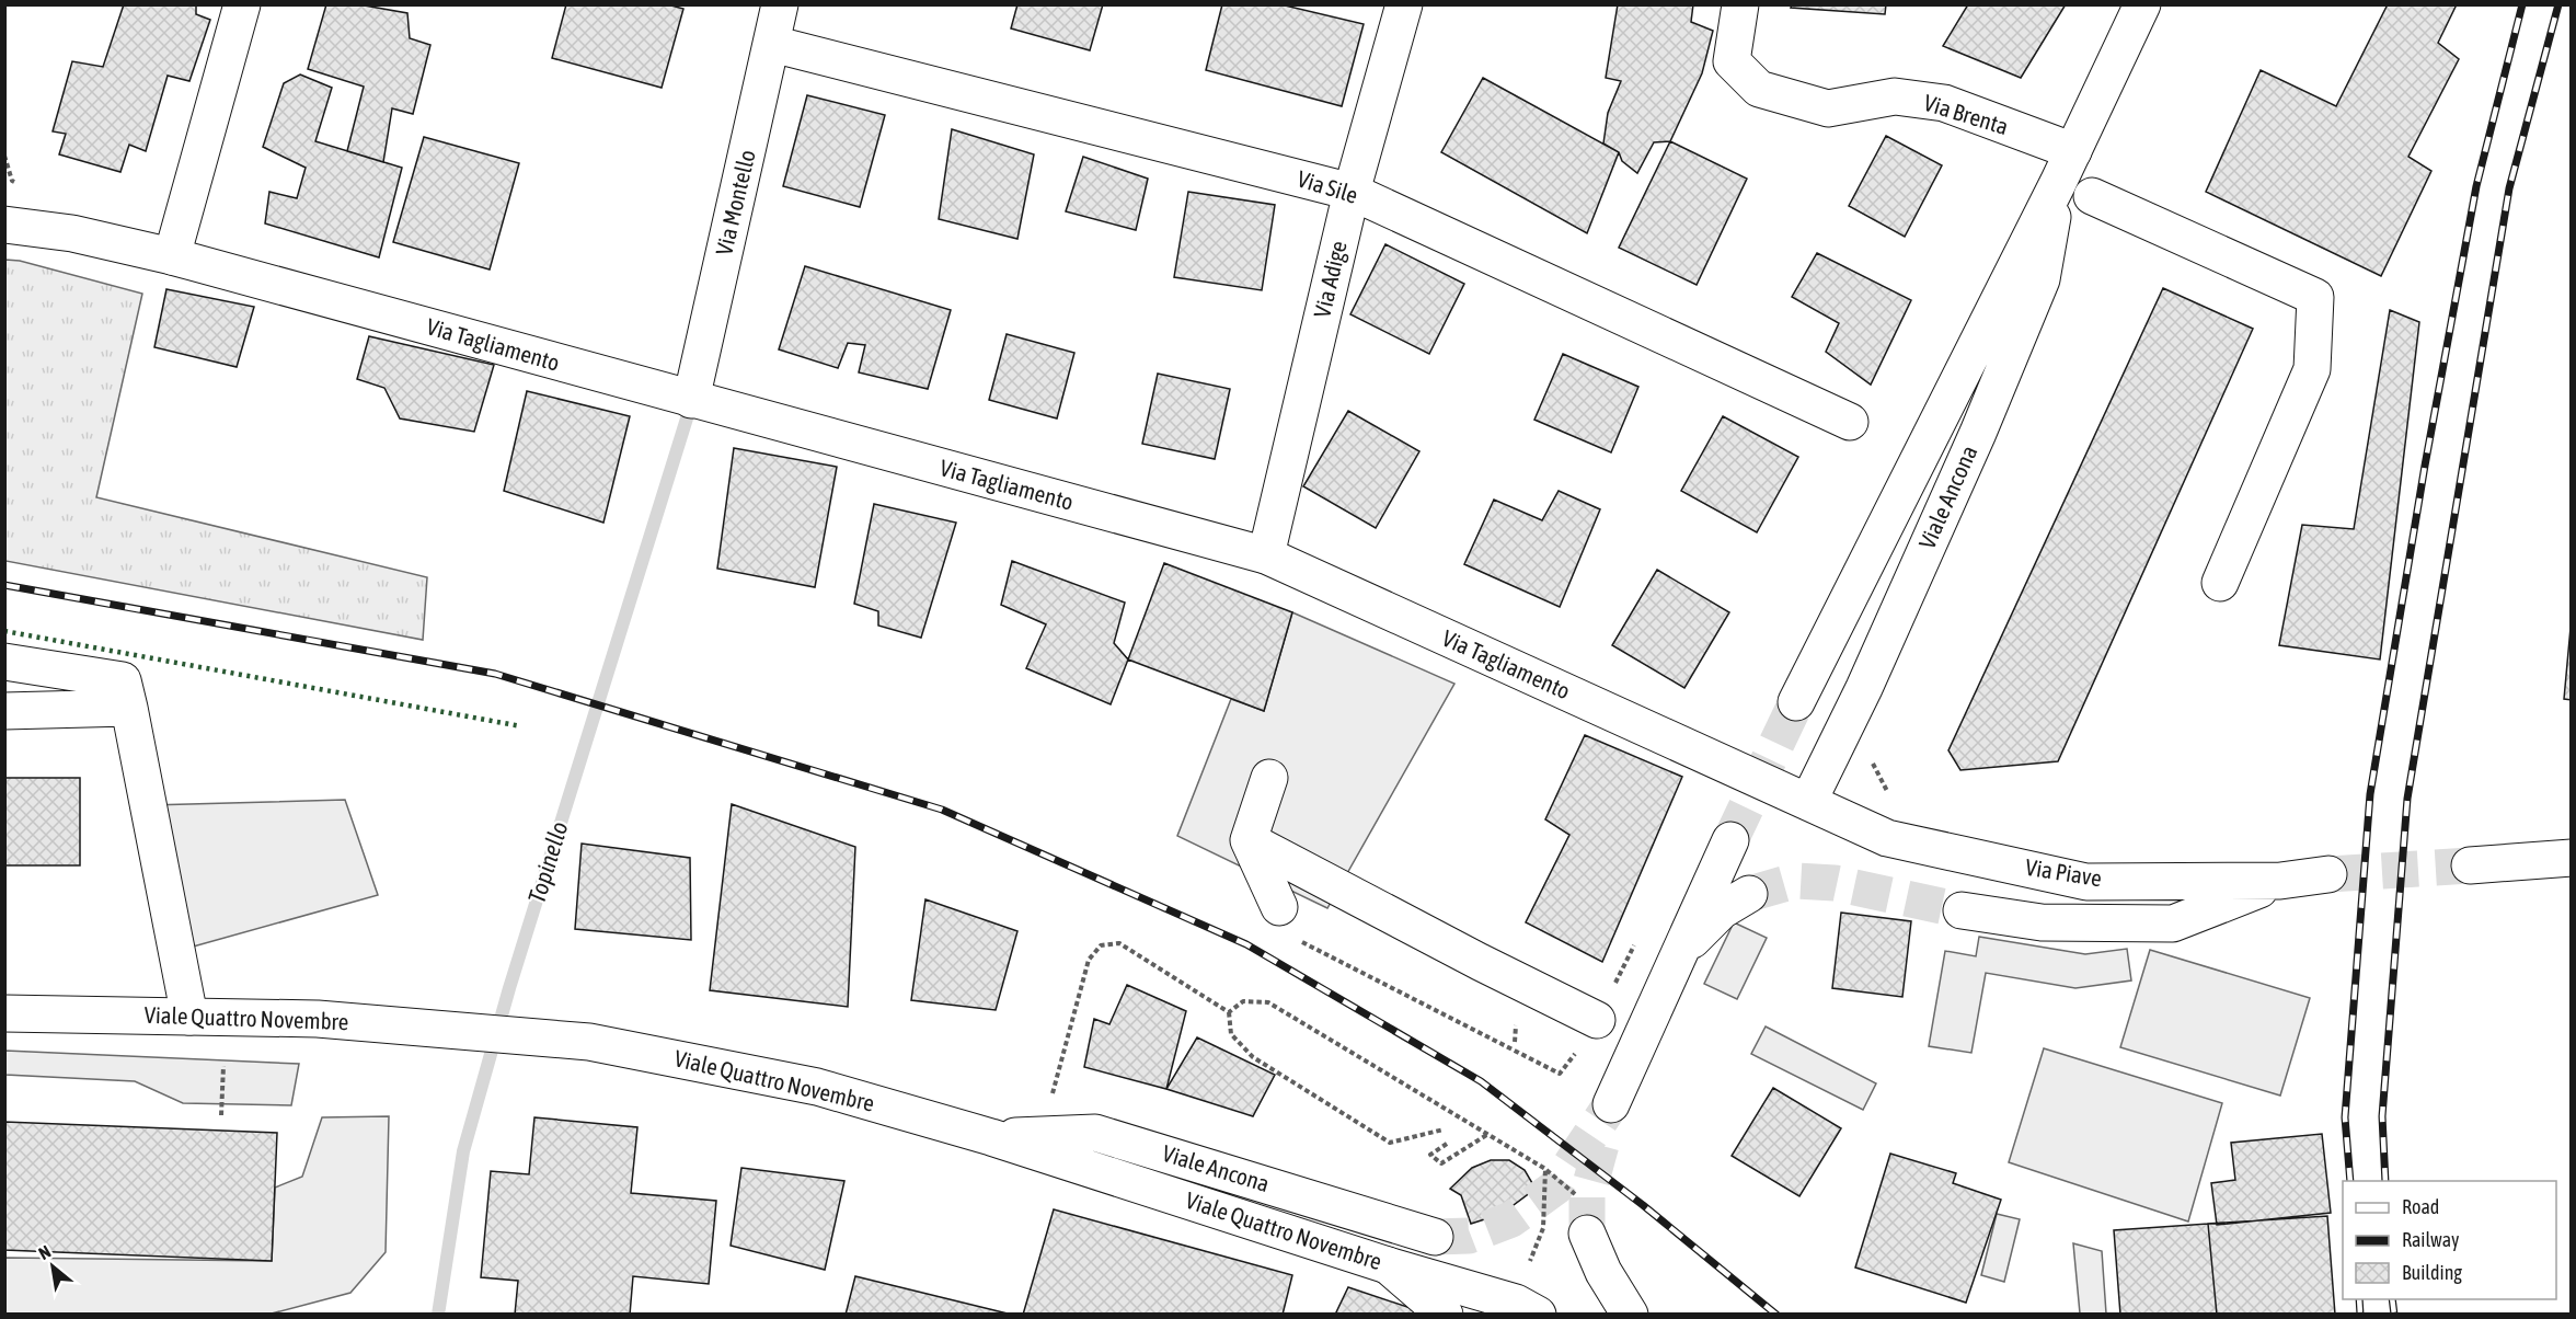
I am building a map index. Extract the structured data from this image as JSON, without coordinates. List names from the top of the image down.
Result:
{
  "streets": {
    "main road": [
      "Via Brenta",
      "Via Sile",
      "Via Montello",
      "Via Adige",
      "Via Tagliamento",
      "Viale Ancona",
      "Via Piave",
      "Viale Quattro Novembre"
    ]
  },
  "crossings": [
    ["Via Brenta", "Viale Ancona"],
    ["Via Sile", "Via Montello"],
    ["Via Sile", "Via Adige"],
    ["Via Montello", "Via Tagliamento"],
    ["Via Adige", "Via Tagliamento"],
    ["Via Tagliamento", "Viale Ancona"],
    ["Via Tagliamento", "Via Piave"],
    ["Viale Ancona", "Via Piave"],
    ["Viale Ancona", "Viale Quattro Novembre"]
  ],
  "water": ["Topinello"],
  "legend": ["Road", "Railway", "Building"],
  "north": "top left"
}
